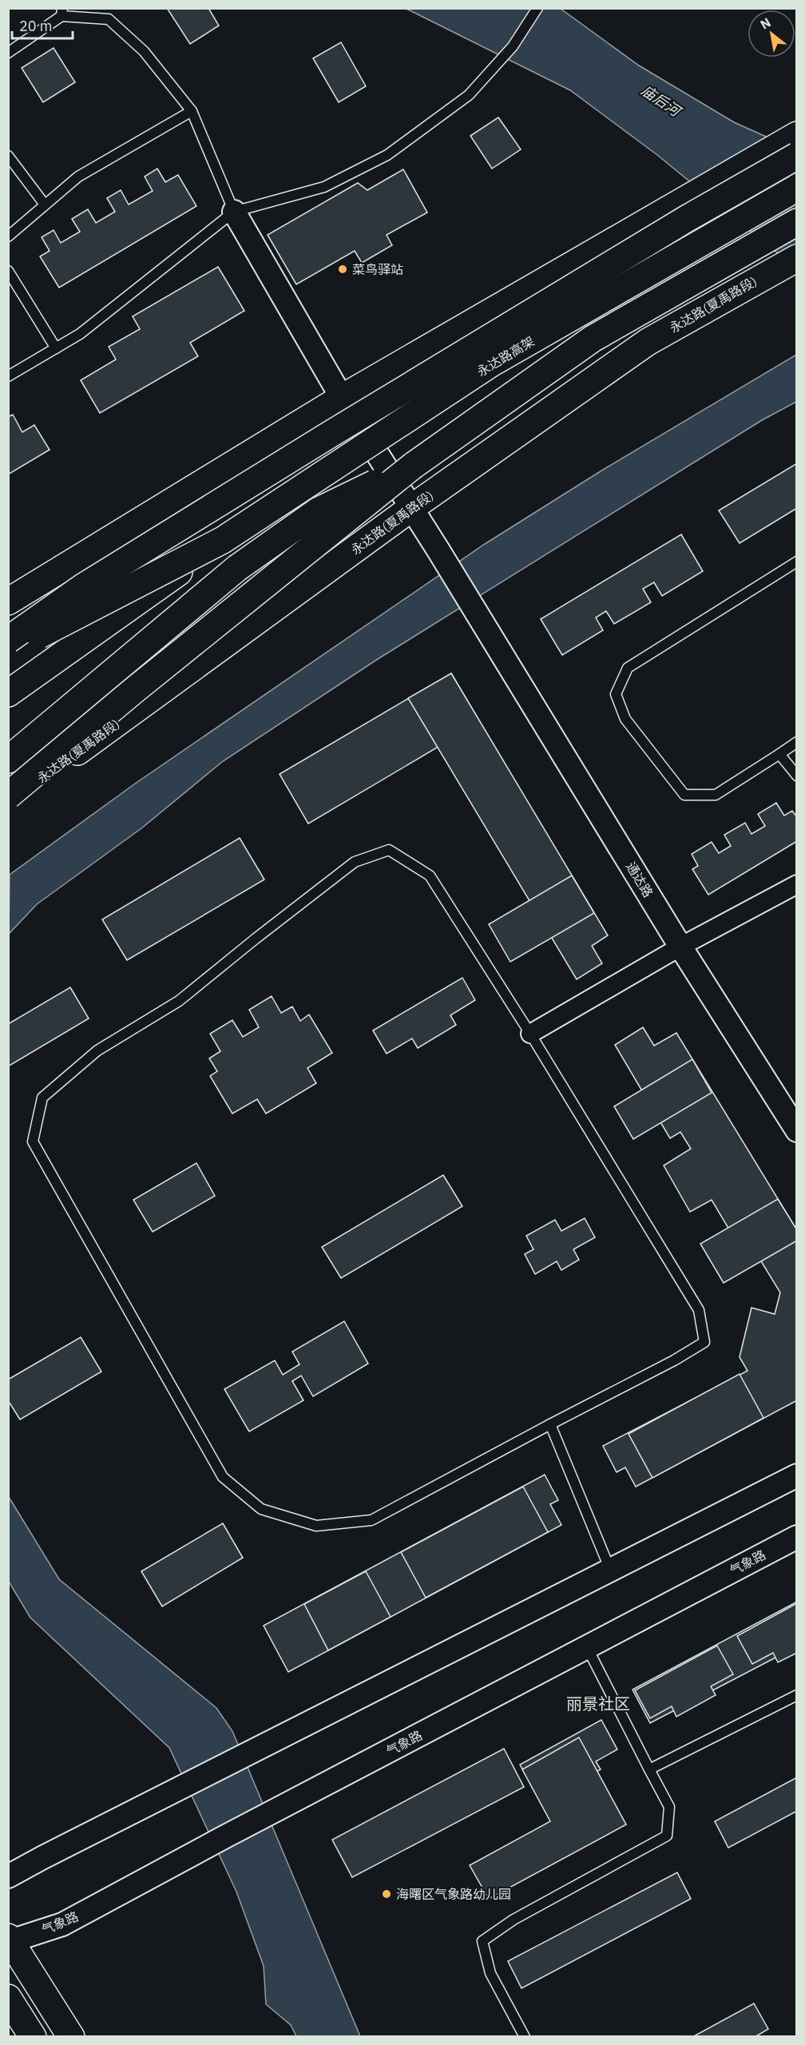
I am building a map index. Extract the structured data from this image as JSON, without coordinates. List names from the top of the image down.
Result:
{
  "streets": {
    "main road": ["永达路(夏禹路段)", "永达路高架"],
    "street": ["通达路", "气象路"]
  },
  "crossings": [
    ["永达路(夏禹路段)", "通达路"]
  ],
  "districts": ["丽景社区"],
  "water": ["庙后河"],
  "places": ["菜鸟驿站", "海曙区气象路幼儿园"],
  "scale_bar": "20 m",
  "north": "top left"
}
